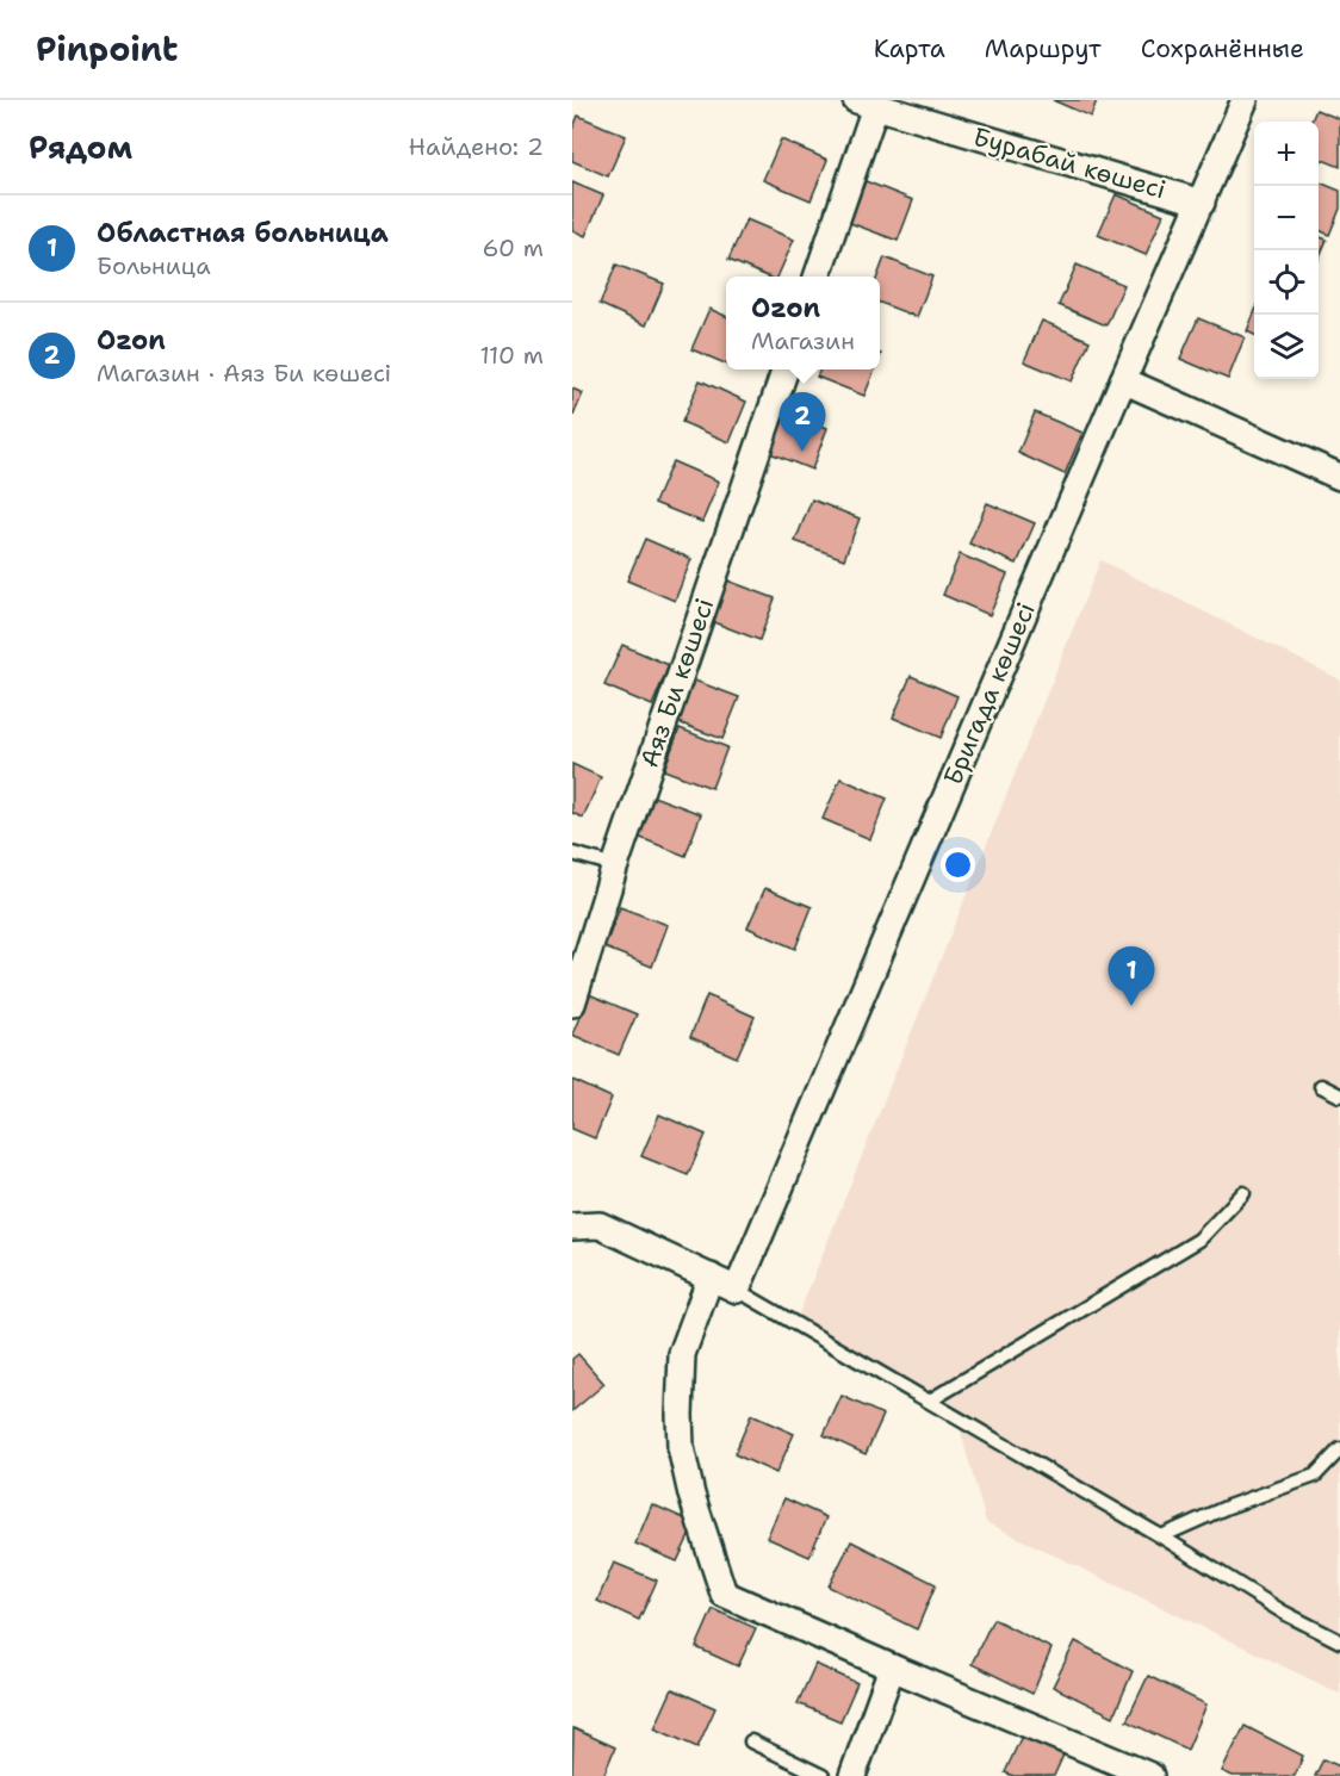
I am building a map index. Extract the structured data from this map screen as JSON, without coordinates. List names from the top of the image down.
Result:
{
  "streets": {
    "street": ["Бурабай көшесі", "Аяз Би көшесі", "Бригада көшесі"]
  },
  "crossings": [
    ["Бурабай көшесі", "Бригада көшесі"]
  ],
  "page": {
    "header": "Pinpoint",
    "nav": ["Карта", "Маршрут", "Сохранённые"],
    "heading": ["Рядом", "Найдено: 2"],
    "map_buttons": ["+", "−"],
    "list": [
      {
        "mark": "1",
        "name": "Областная больница",
        "note": "Больница",
        "value": "60 m"
      },
      {
        "mark": "2",
        "name": "Ozon",
        "note": "Магазин · Аяз Би көшесі",
        "value": "110 m"
      }
    ],
    "popup": ["Ozon", "Магазин"],
    "pins": ["2", "1"]
  }
}
